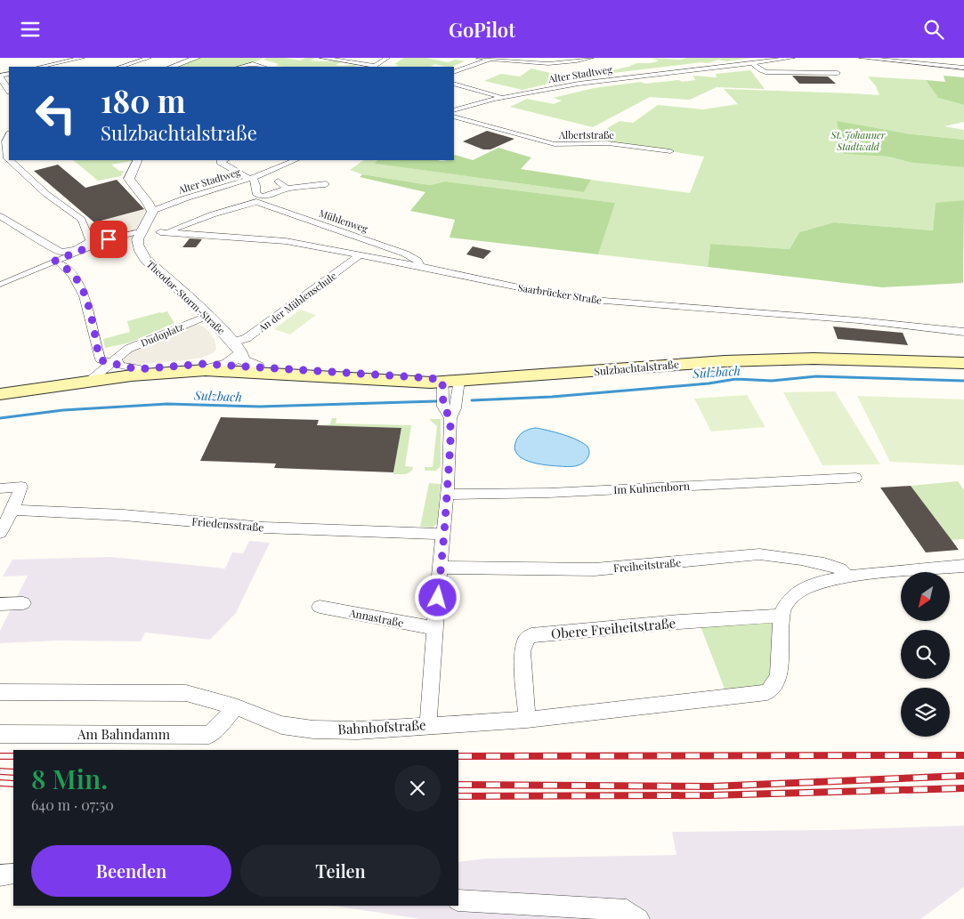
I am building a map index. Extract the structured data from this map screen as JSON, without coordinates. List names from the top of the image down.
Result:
{
  "streets": {
    "main road": ["Sulzbachtalstraße"],
    "street": [
      "Alter Stadtweg",
      "Albertstraße",
      "Mühlenweg",
      "Saarbrücker Straße",
      "Theodor-Storm-Straße",
      "An der Mühlenschule",
      "Dudoplatz",
      "Im Kuhnenborn",
      "Friedensstraße",
      "Freiheitstraße",
      "Annastraße",
      "Obere Freiheitstraße",
      "Bahnhofstraße",
      "Am Bahndamm"
    ]
  },
  "crossings": [
    ["Alter Stadtweg", "Theodor-Storm-Straße"],
    ["Mühlenweg", "Saarbrücker Straße"],
    ["Saarbrücker Straße", "An der Mühlenschule"],
    ["Theodor-Storm-Straße", "An der Mühlenschule"],
    ["Theodor-Storm-Straße", "Dudoplatz"],
    ["Theodor-Storm-Straße", "Sulzbachtalstraße"],
    ["Dudoplatz", "Sulzbachtalstraße"],
    ["Obere Freiheitstraße", "Bahnhofstraße"],
    ["Bahnhofstraße", "Am Bahndamm"]
  ],
  "water": ["Sulzbach"],
  "parks": ["St. Johanner Stadtwald"],
  "north": "bottom left",
  "page": {
    "header": "GoPilot",
    "turn": ["180 m", "Sulzbachtalstraße"],
    "heading": ["8 Min.", "640 m · 07:50"],
    "buttons": ["Beenden", "Teilen"]
  }
}
